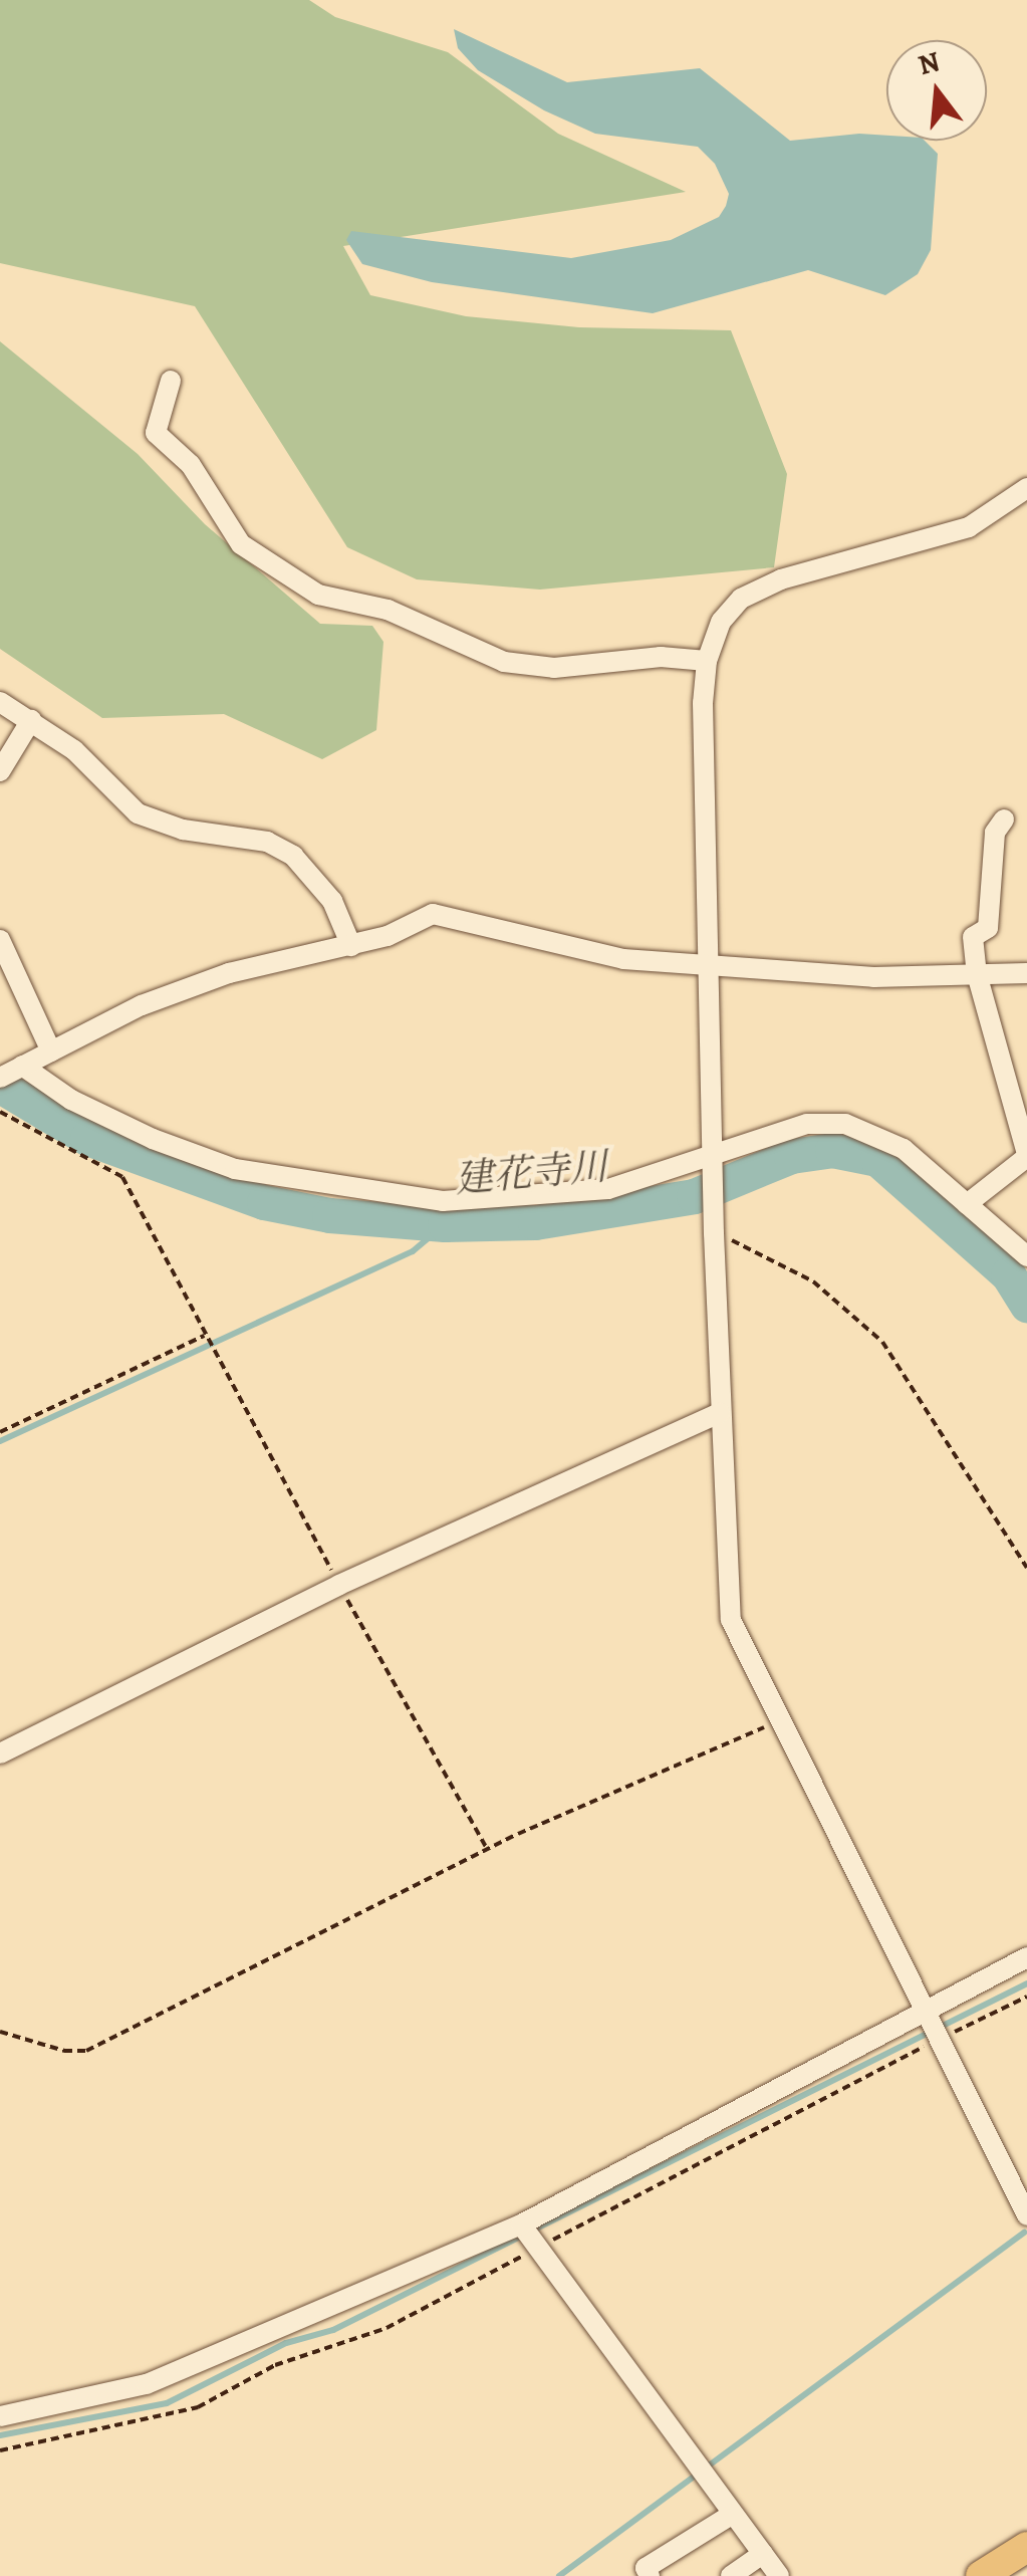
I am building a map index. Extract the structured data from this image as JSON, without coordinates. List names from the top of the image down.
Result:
{
  "water": ["建花寺川"],
  "north": "top"
}
